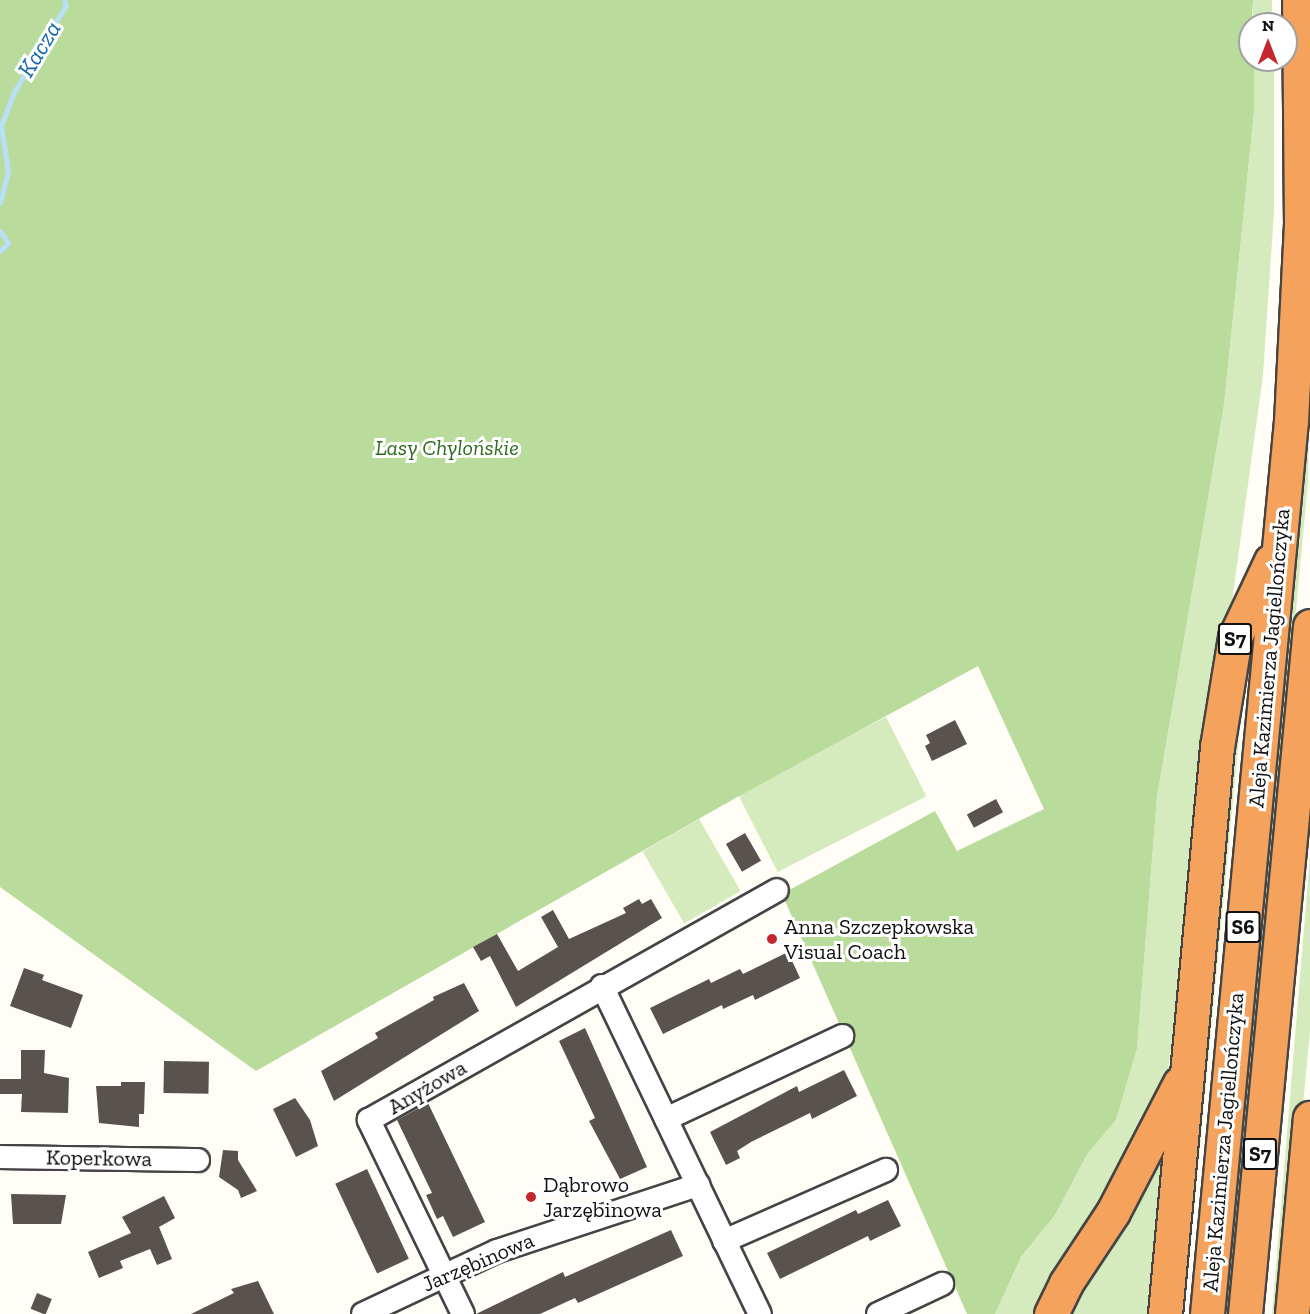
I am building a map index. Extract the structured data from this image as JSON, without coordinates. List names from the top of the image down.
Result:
{
  "streets": {
    "highway": ["S7", "Aleja Kazimierza Jagiellończyka", "S6"],
    "street": ["Anyżowa", "Koperkowa", "Jarzębinowa"]
  },
  "crossings": [
    ["S7", "Aleja Kazimierza Jagiellończyka"],
    ["Anyżowa", "Jarzębinowa"]
  ],
  "water": ["Kacza"],
  "parks": ["Lasy Chylońskie"],
  "places": ["Anna Szczepkowska Visual Coach", "Dąbrowo Jarzębinowa"],
  "north": "top"
}
